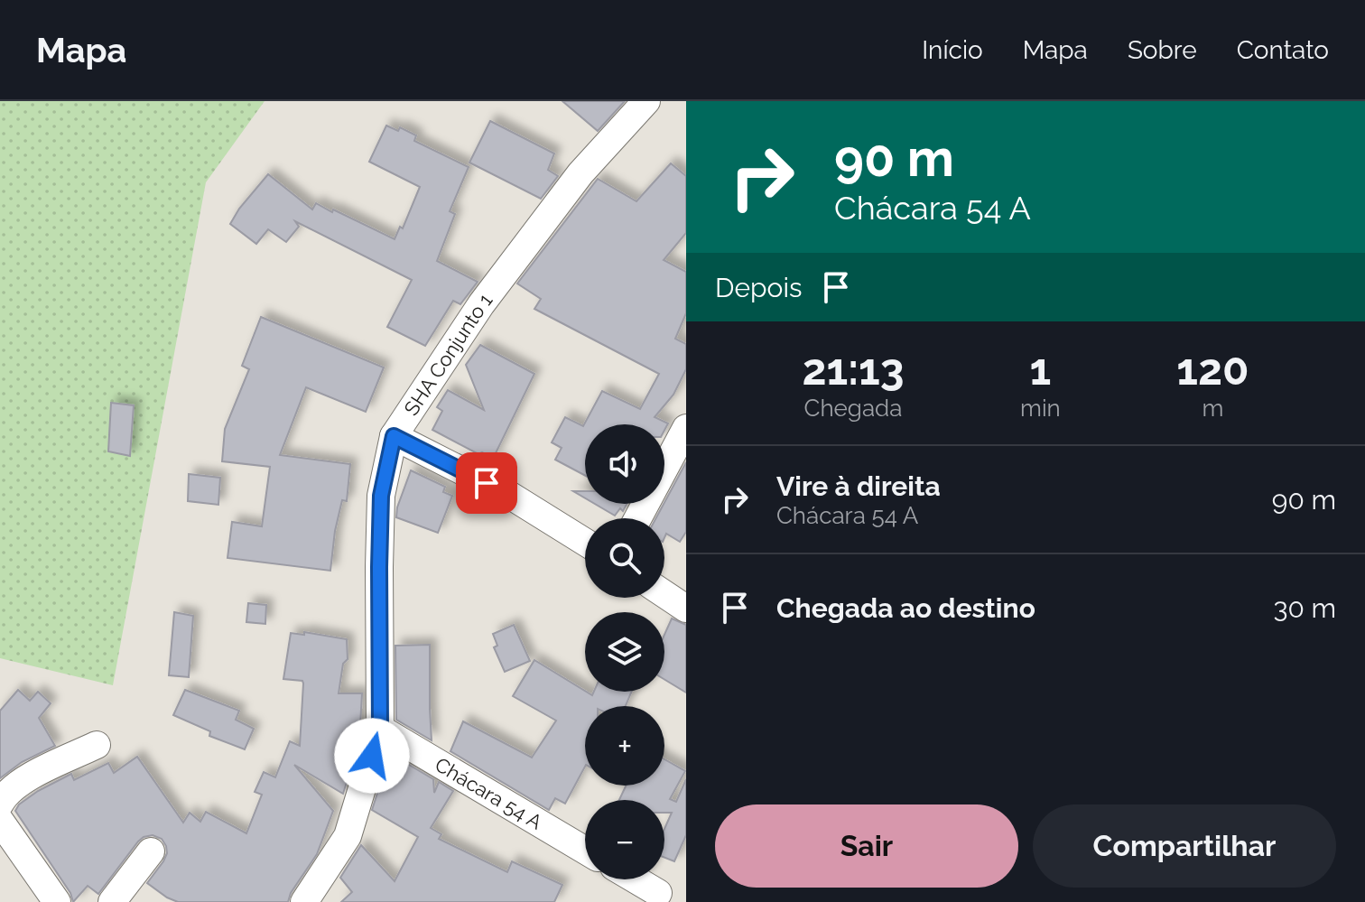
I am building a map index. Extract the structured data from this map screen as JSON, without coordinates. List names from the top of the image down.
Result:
{
  "streets": {
    "street": ["SHA Conjunto 1", "Chácara 54 A"]
  },
  "crossings": [
    ["SHA Conjunto 1", "Chácara 54 A"]
  ],
  "page": {
    "header": "Mapa",
    "nav": [
      "Início",
      "Mapa",
      "Sobre",
      "Contato"
    ],
    "turn": ["90 m", "Chácara 54 A"],
    "then": "Depois",
    "eta": [
      "21:13",
      "Chegada",
      "1",
      "min",
      "120",
      "m"
    ],
    "map_buttons": ["+", "−"],
    "list": [
      {
        "name": "Vire à direita",
        "note": "Chácara 54 A",
        "value": "90 m"
      },
      {
        "name": "Chegada ao destino",
        "value": "30 m"
      }
    ],
    "buttons": ["Sair", "Compartilhar"]
  }
}
